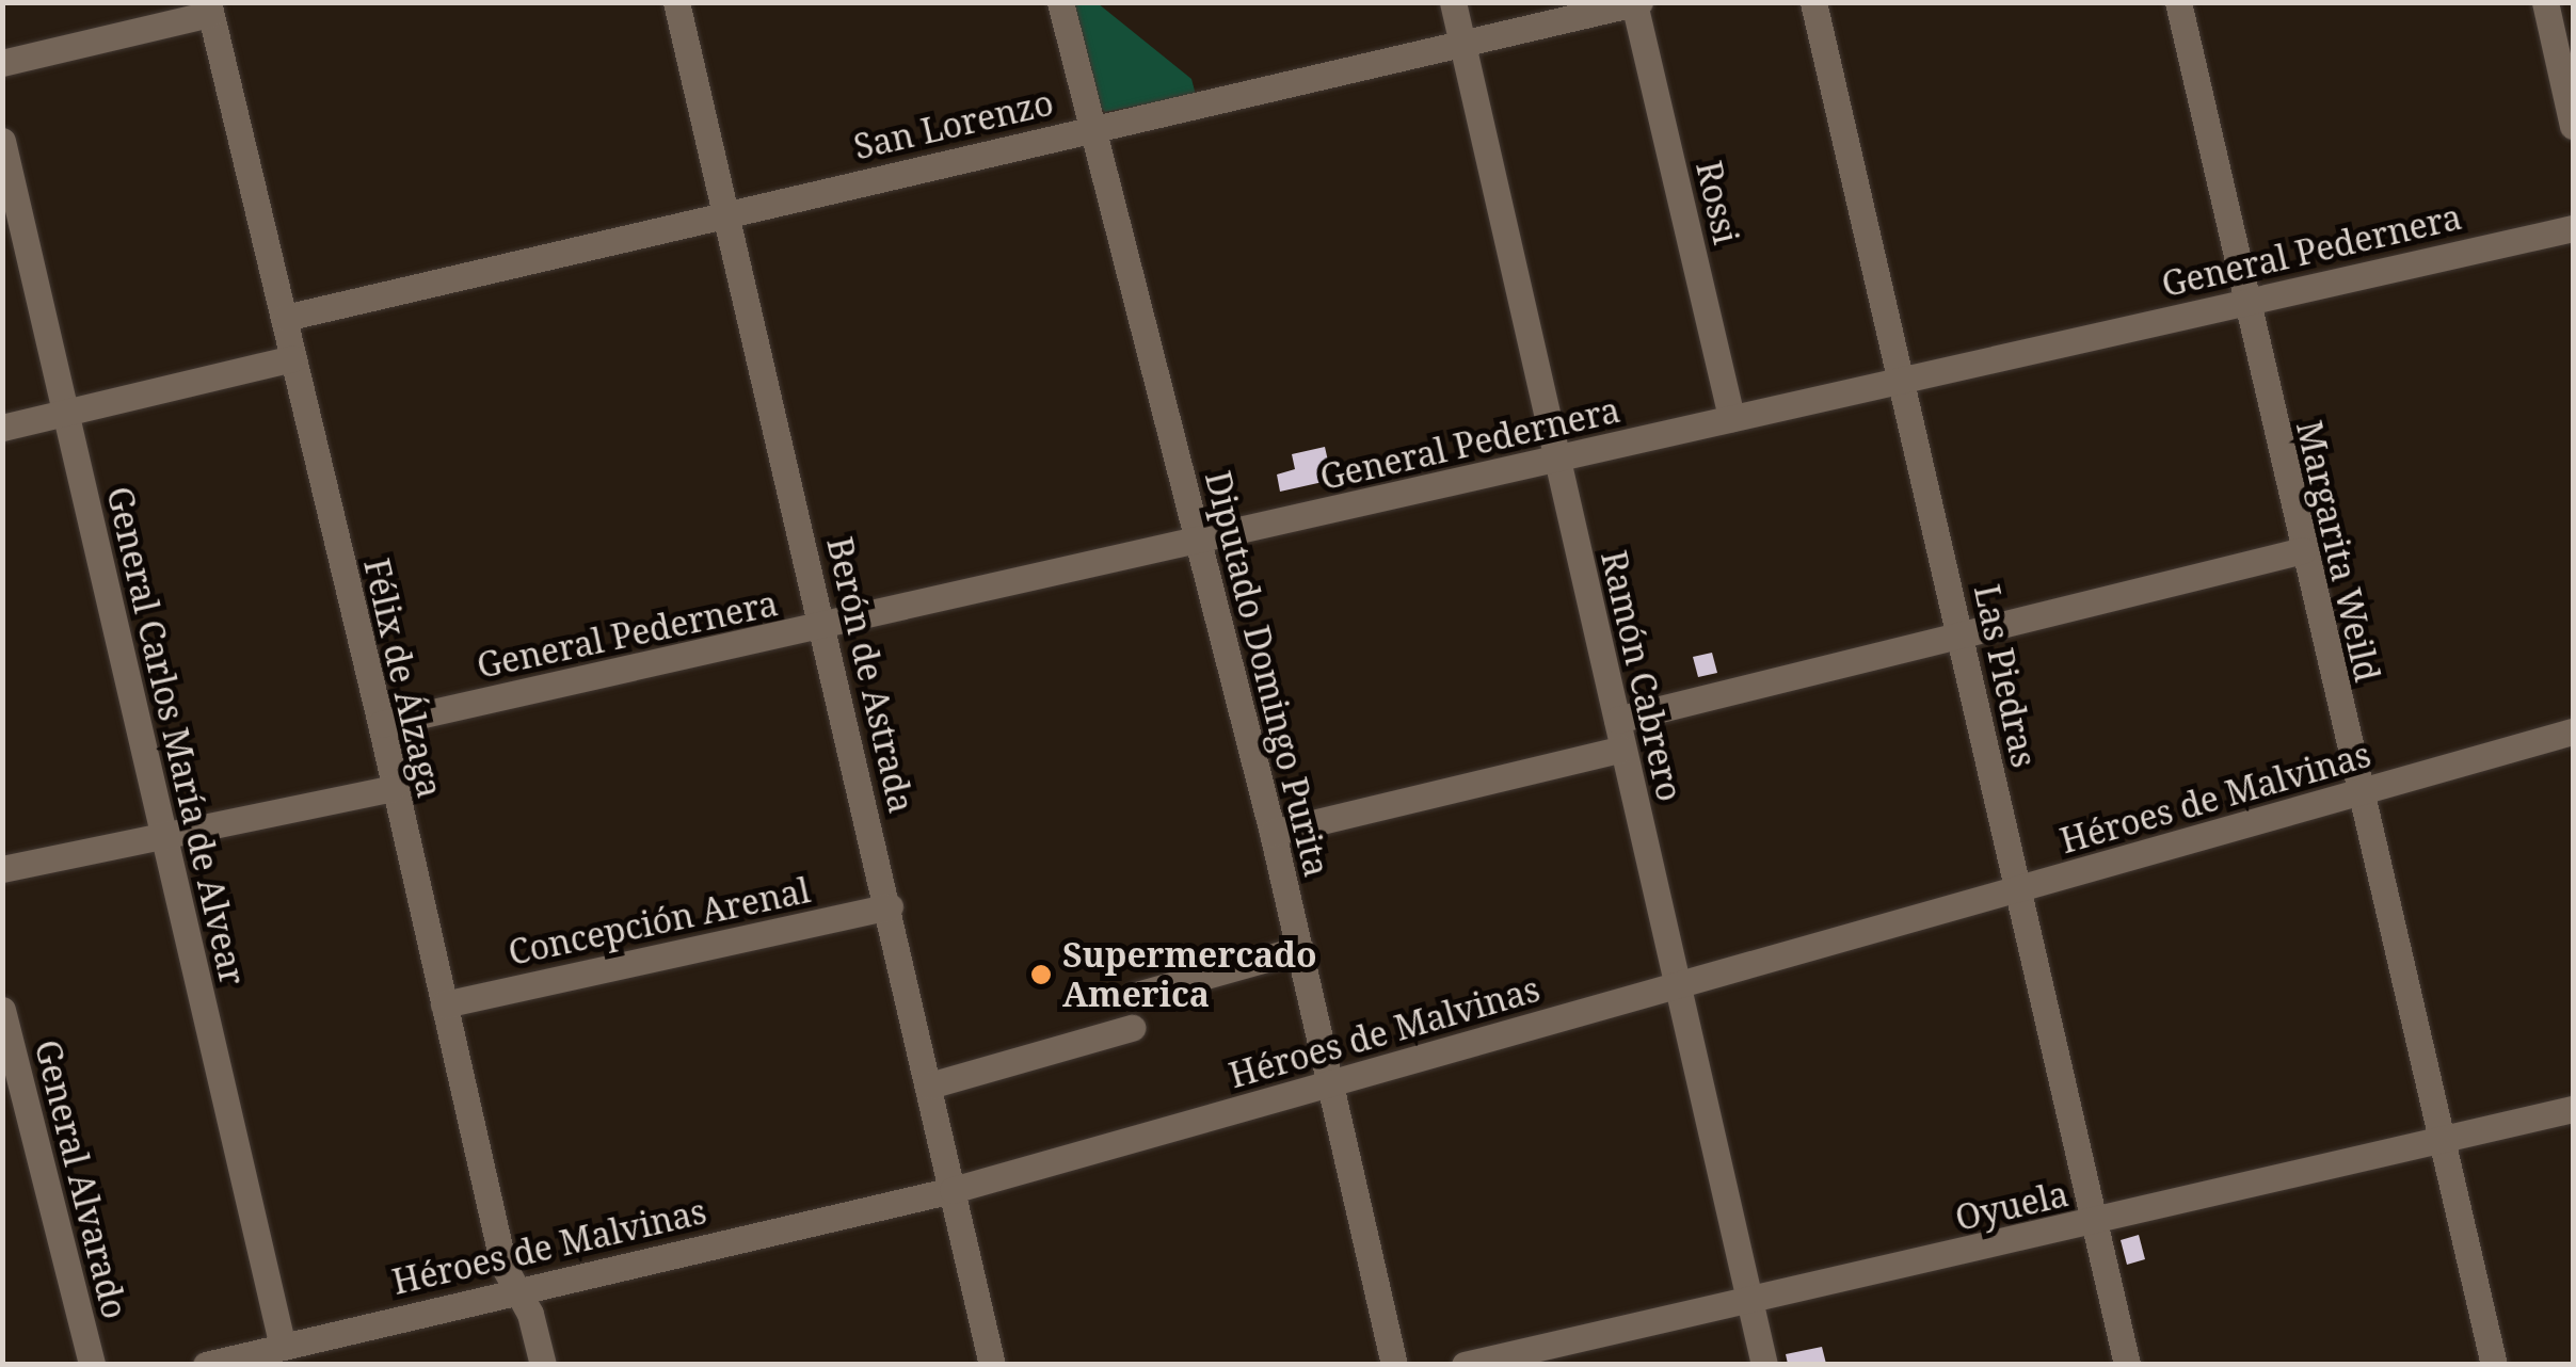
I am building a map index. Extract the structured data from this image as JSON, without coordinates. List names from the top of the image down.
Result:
{
  "streets": {
    "street": [
      "San Lorenzo",
      "Rossi",
      "General Pedernera",
      "Margarita Weild",
      "Diputado Domingo Purita",
      "Berón de Astrada",
      "Ramón Cabrero",
      "Las Piedras",
      "Félix de Álzaga",
      "General Carlos María de Alvear",
      "Héroes de Malvinas",
      "Concepción Arenal",
      "General Alvarado",
      "Oyuela"
    ]
  },
  "crossings": [
    ["San Lorenzo", "Rossi"],
    ["San Lorenzo", "Diputado Domingo Purita"],
    ["San Lorenzo", "Berón de Astrada"],
    ["San Lorenzo", "Ramón Cabrero"],
    ["San Lorenzo", "Félix de Álzaga"],
    ["Rossi", "General Pedernera"],
    ["General Pedernera", "Margarita Weild"],
    ["General Pedernera", "Diputado Domingo Purita"],
    ["General Pedernera", "Berón de Astrada"],
    ["General Pedernera", "Ramón Cabrero"],
    ["General Pedernera", "Las Piedras"],
    ["General Pedernera", "Félix de Álzaga"],
    ["Margarita Weild", "Héroes de Malvinas"],
    ["Margarita Weild", "Oyuela"],
    ["Diputado Domingo Purita", "Héroes de Malvinas"],
    ["Berón de Astrada", "Héroes de Malvinas"],
    ["Berón de Astrada", "Concepción Arenal"],
    ["Ramón Cabrero", "Héroes de Malvinas"],
    ["Ramón Cabrero", "Oyuela"],
    ["Las Piedras", "Héroes de Malvinas"],
    ["Las Piedras", "Oyuela"],
    ["Félix de Álzaga", "Héroes de Malvinas"],
    ["Félix de Álzaga", "Concepción Arenal"],
    ["General Carlos María de Alvear", "Héroes de Malvinas"]
  ],
  "places": ["Supermercado America"]
}
